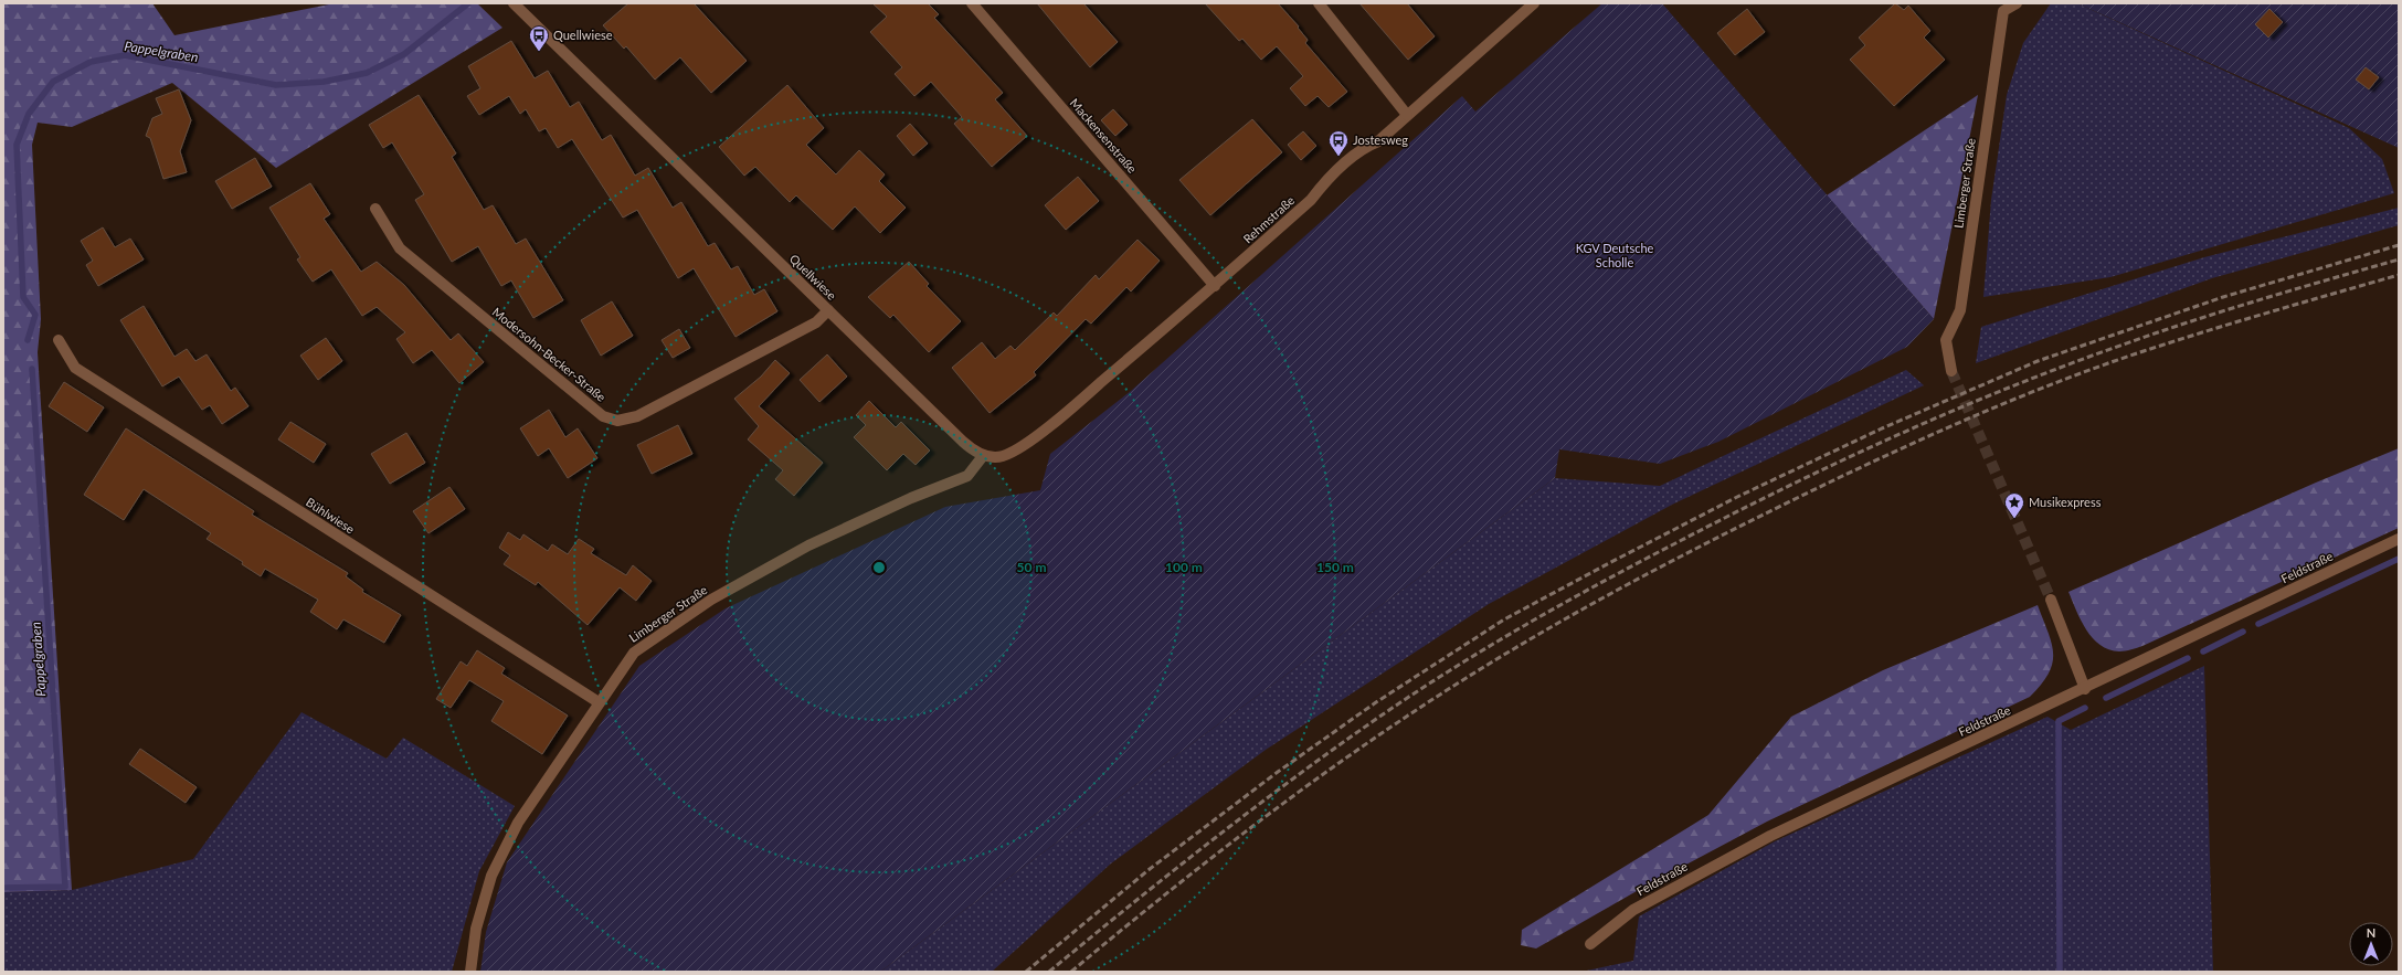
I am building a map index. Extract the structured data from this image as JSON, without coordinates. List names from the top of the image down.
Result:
{
  "streets": {
    "street": [
      "Mackensenstraße",
      "Limberger Straße",
      "Rehmstraße",
      "Quellwiese",
      "Modersohn-Becker-Straße",
      "Bühlwiese",
      "Feldstraße"
    ]
  },
  "crossings": [
    ["Mackensenstraße", "Rehmstraße"],
    ["Limberger Straße", "Rehmstraße"],
    ["Limberger Straße", "Quellwiese"],
    ["Limberger Straße", "Bühlwiese"],
    ["Rehmstraße", "Quellwiese"],
    ["Quellwiese", "Modersohn-Becker-Straße"]
  ],
  "water": ["Pappelgraben"],
  "parks": ["KGV Deutsche Scholle"],
  "places": {
    "bus stop": ["Quellwiese", "Jostesweg"],
    "place": ["Musikexpress"]
  },
  "north": "top",
  "rings": ["50 m", "100 m", "150 m"]
}
